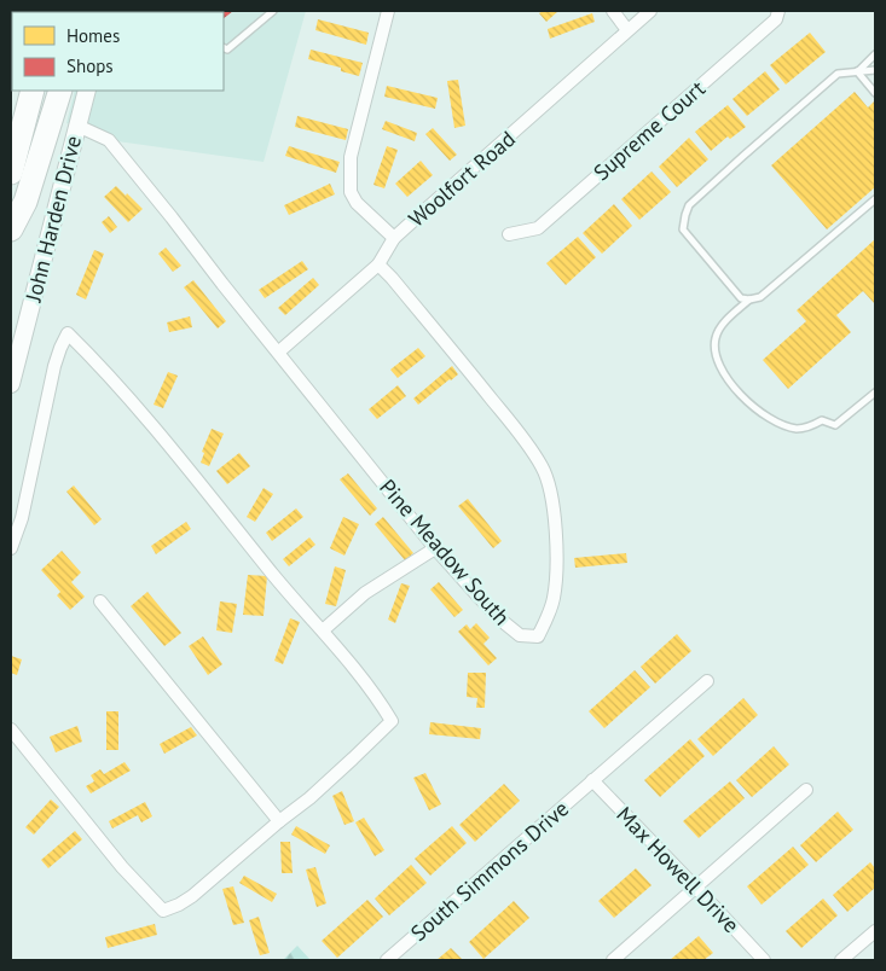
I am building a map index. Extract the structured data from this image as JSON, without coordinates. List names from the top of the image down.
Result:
{
  "streets": {
    "street": [
      "Supreme Court",
      "Woolfort Road",
      "John Harden Drive",
      "Pine Meadow South",
      "Max Howell Drive",
      "South Simmons Drive"
    ]
  },
  "crossings": [
    ["Woolfort Road", "Pine Meadow South"],
    ["John Harden Drive", "Pine Meadow South"],
    ["Max Howell Drive", "South Simmons Drive"]
  ],
  "legend": ["Homes", "Shops"]
}
